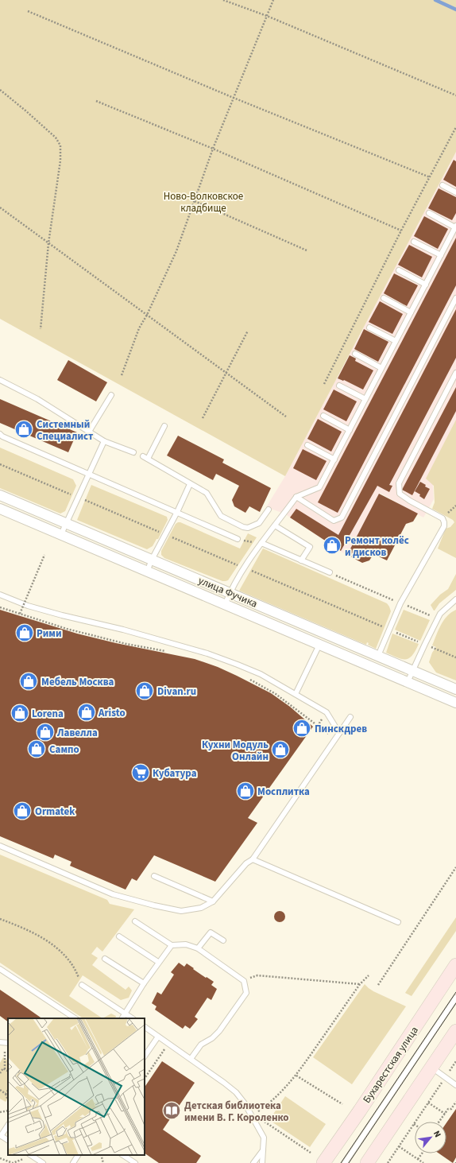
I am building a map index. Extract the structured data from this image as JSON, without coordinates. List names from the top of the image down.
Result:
{
  "streets": {
    "main road": ["Бухарестская улица"],
    "street": ["улица Фучика"]
  },
  "parks": ["Ново-Волковское кладбище"],
  "places": {
    "shop": [
      "Системный Специалист",
      "Ремонт колёс и дисков",
      "Рими",
      "Мебель Москва",
      "Divan.ru",
      "Aristo",
      "Lorena",
      "Пинскдрев",
      "Лавелла",
      "Сампо",
      "Кухни Модуль Онлайн",
      "Мосплитка",
      "Ormatek"
    ],
    "supermarket": ["Кубатура"],
    "library": ["Детская библиотека имени В. Г. Короленко"]
  },
  "north": "top right"
}
